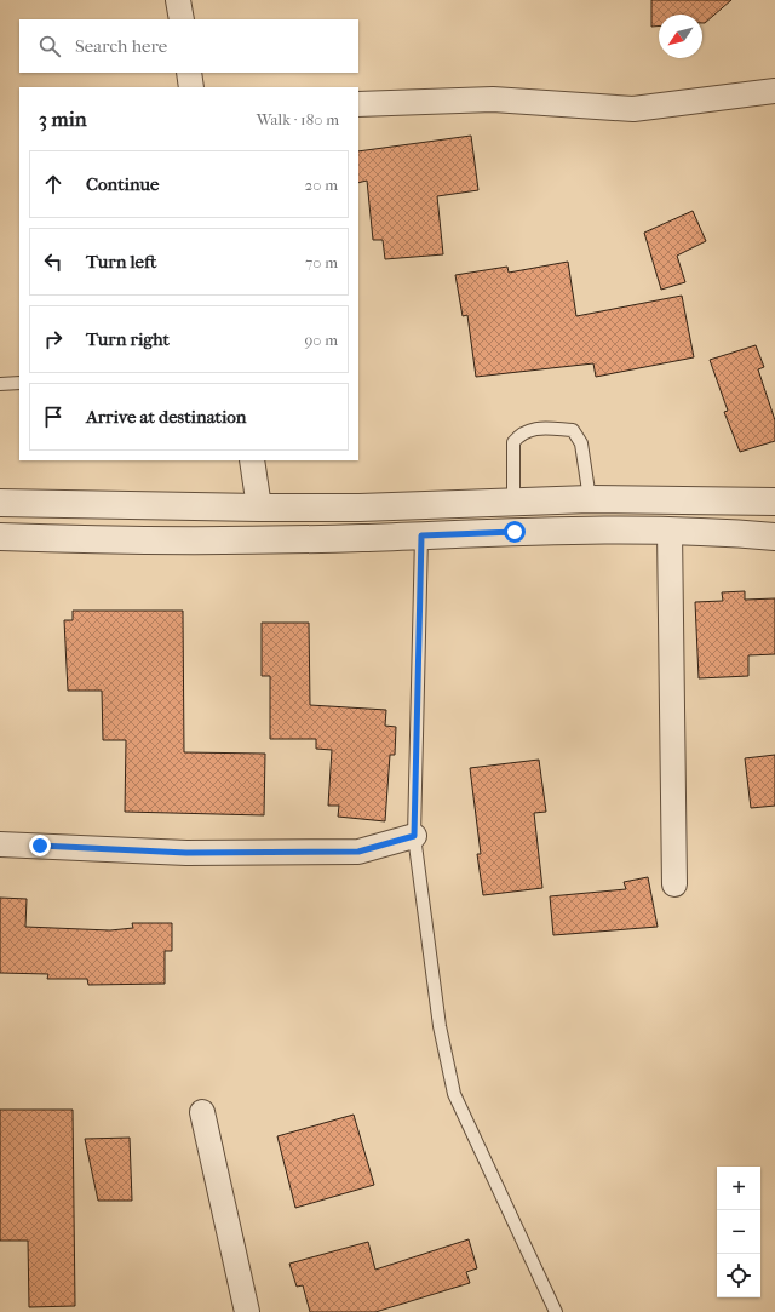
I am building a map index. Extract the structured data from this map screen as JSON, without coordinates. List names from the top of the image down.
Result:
{
  "north": "bottom left",
  "page": {
    "search": "Search here",
    "heading": ["3 min", "Walk · 180 m"],
    "list": [
      ["Continue", "20 m"],
      ["Turn left", "70 m"],
      ["Turn right", "90 m"],
      "Arrive at destination"
    ],
    "map_buttons": ["+", "−"]
  }
}
